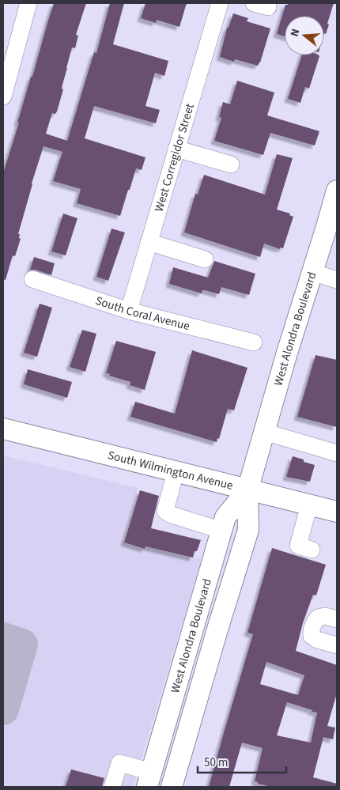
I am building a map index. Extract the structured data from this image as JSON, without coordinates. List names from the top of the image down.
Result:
{
  "streets": {
    "main road": ["West Alondra Boulevard", "South Wilmington Avenue"],
    "street": ["West Corregidor Street", "South Coral Avenue"]
  },
  "crossings": [
    ["West Corregidor Street", "South Coral Avenue"],
    ["West Alondra Boulevard", "South Wilmington Avenue"]
  ],
  "scale_bar": "50 m",
  "north": "left"
}
